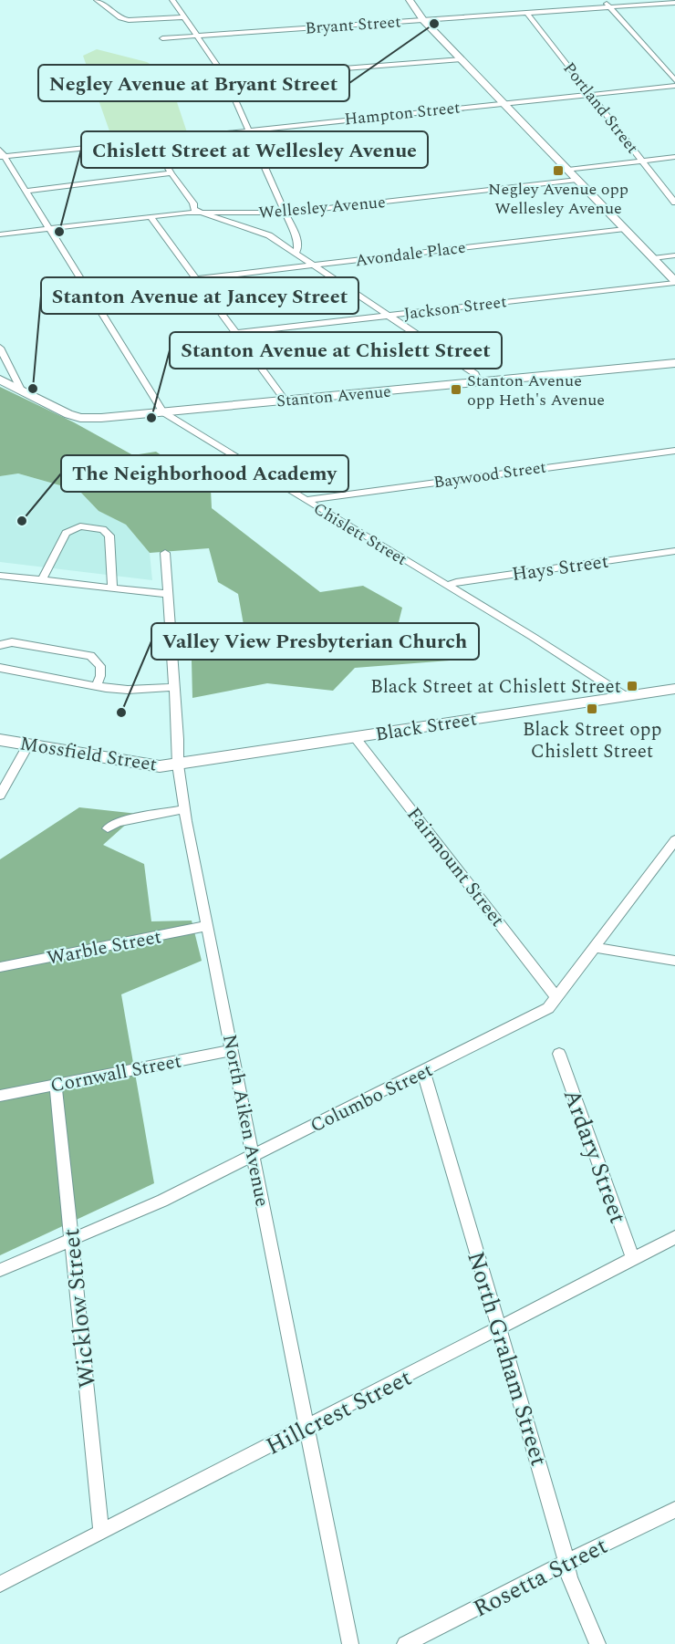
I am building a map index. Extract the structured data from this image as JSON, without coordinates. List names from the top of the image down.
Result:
{
  "streets": {
    "street": [
      "Bryant Street",
      "Portland Street",
      "Hampton Street",
      "Wellesley Avenue",
      "Avondale Place",
      "Jackson Street",
      "Stanton Avenue",
      "Baywood Street",
      "Chislett Street",
      "Hays Street",
      "Black Street",
      "Mossfield Street",
      "Fairmount Street",
      "Warble Street",
      "Cornwall Street",
      "Columbo Street",
      "North Aiken Avenue",
      "Ardary Street",
      "Wicklow Street",
      "North Graham Street",
      "Hillcrest Street",
      "Rosetta Street"
    ]
  },
  "crossings": [
    ["Bryant Street", "Portland Street"],
    ["Portland Street", "Hampton Street"],
    ["Hampton Street", "Chislett Street"],
    ["Wellesley Avenue", "Chislett Street"],
    ["Stanton Avenue", "Chislett Street"],
    ["Baywood Street", "Chislett Street"],
    ["Chislett Street", "Hays Street"],
    ["Chislett Street", "Black Street"],
    ["Black Street", "Mossfield Street"],
    ["Black Street", "Fairmount Street"],
    ["Black Street", "North Aiken Avenue"],
    ["Mossfield Street", "North Aiken Avenue"],
    ["Fairmount Street", "Columbo Street"],
    ["Warble Street", "North Aiken Avenue"],
    ["Cornwall Street", "North Aiken Avenue"],
    ["Cornwall Street", "Wicklow Street"],
    ["Columbo Street", "North Aiken Avenue"],
    ["Columbo Street", "Wicklow Street"],
    ["Columbo Street", "North Graham Street"],
    ["North Aiken Avenue", "Hillcrest Street"],
    ["Ardary Street", "Hillcrest Street"],
    ["Wicklow Street", "Hillcrest Street"],
    ["North Graham Street", "Hillcrest Street"],
    ["North Graham Street", "Rosetta Street"]
  ],
  "places": {
    "other": [
      "Negley Avenue at Bryant Street",
      "Chislett Street at Wellesley Avenue",
      "Stanton Avenue at Jancey Street",
      "Stanton Avenue at Chislett Street",
      "The Neighborhood Academy",
      "Valley View Presbyterian Church"
    ],
    "transit": [
      "Negley Avenue opp Wellesley Avenue",
      "Stanton Avenue opp Heth's Avenue",
      "Black Street at Chislett Street",
      "Black Street opp Chislett Street"
    ]
  }
}
